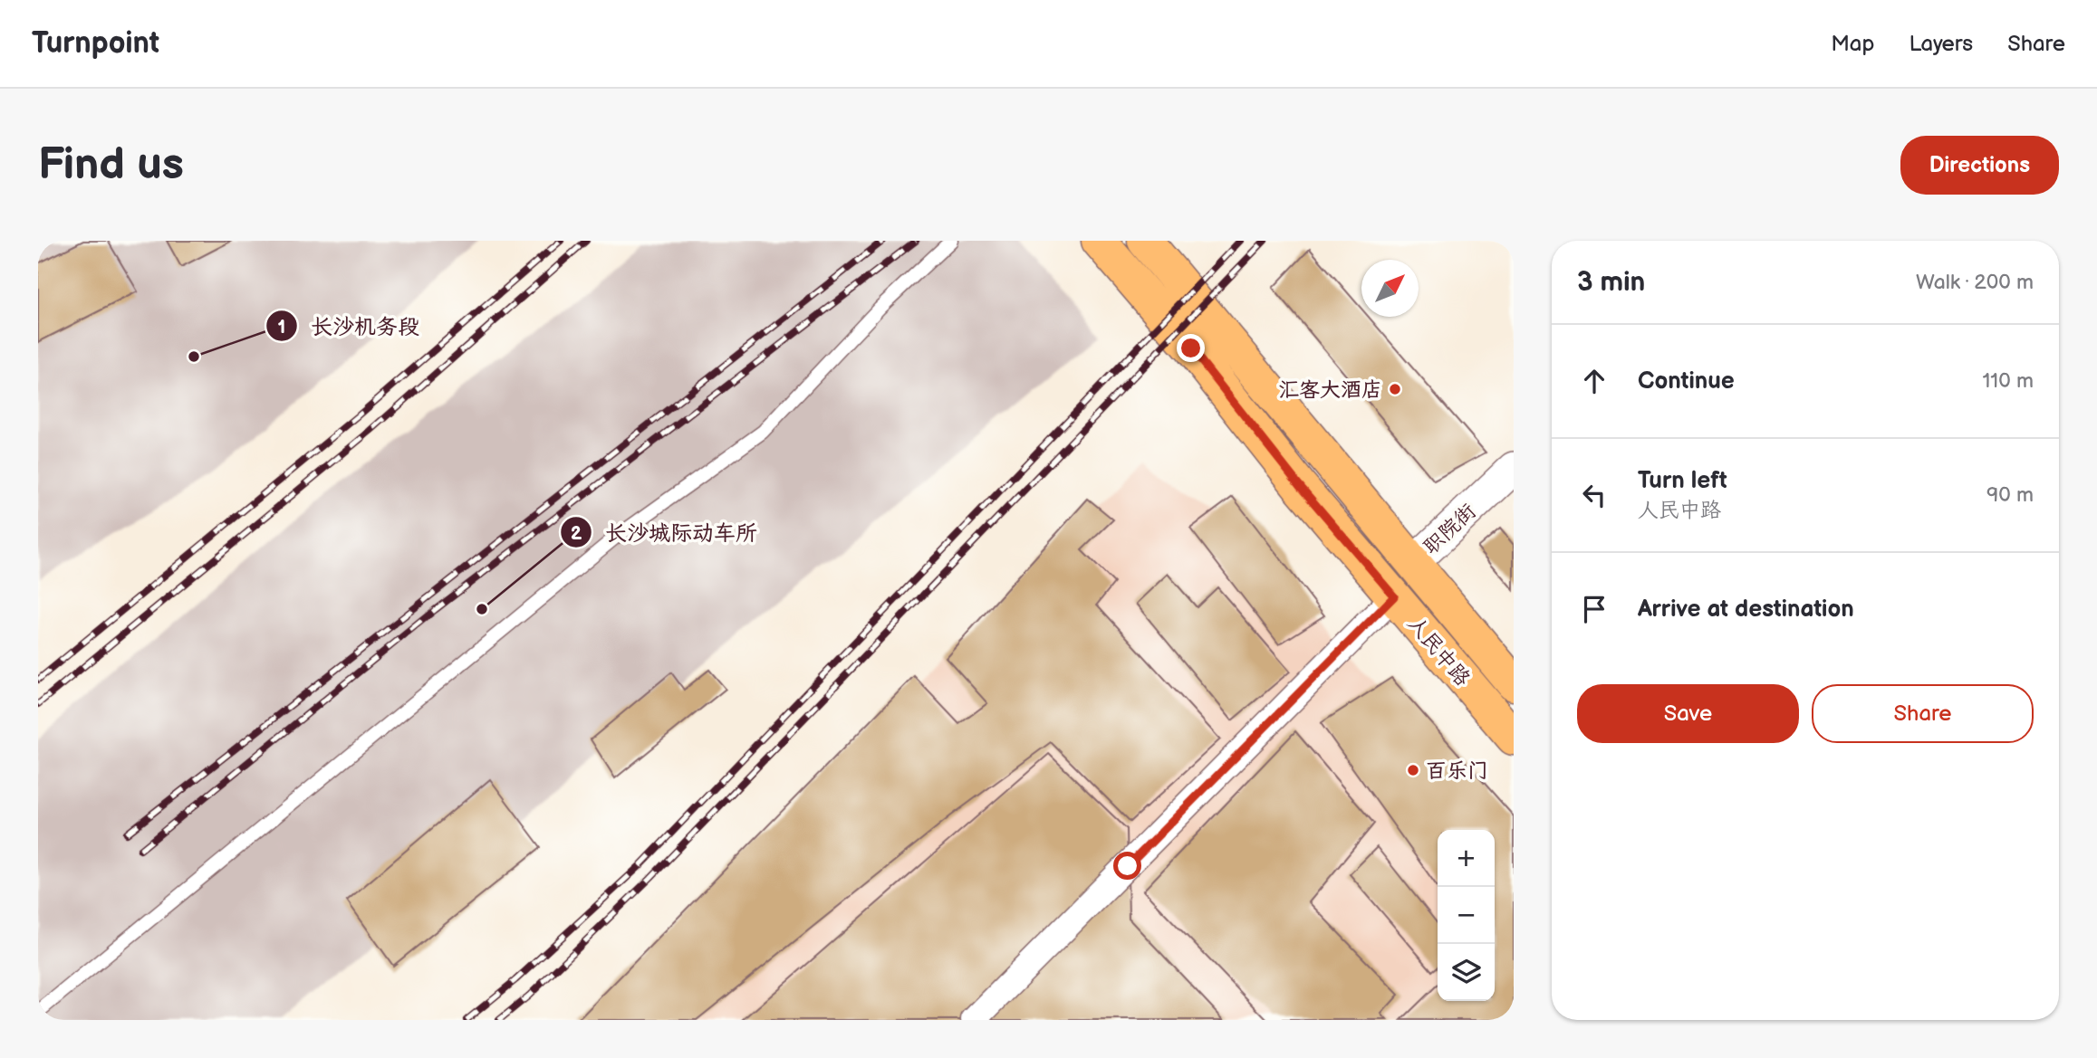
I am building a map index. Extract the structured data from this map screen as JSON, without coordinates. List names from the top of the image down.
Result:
{
  "streets": {
    "main road": ["人民中路"],
    "street": ["职院街"]
  },
  "crossings": [
    ["职院街", "人民中路"]
  ],
  "places": [
    "长沙机务段",
    "汇客大酒店",
    "长沙城际动车所",
    "百乐门"
  ],
  "north": "top right",
  "page": {
    "header": "Turnpoint",
    "nav": ["Map", "Layers", "Share"],
    "buttons": [
      "Directions",
      ["Save", "Share"]
    ],
    "title": "Find us",
    "heading": ["3 min", "Walk · 200 m"],
    "list": [
      ["Continue", "110 m"],
      ["Turn left", "人民中路", "90 m"],
      "Arrive at destination"
    ],
    "map_buttons": ["+", "−"]
  }
}
